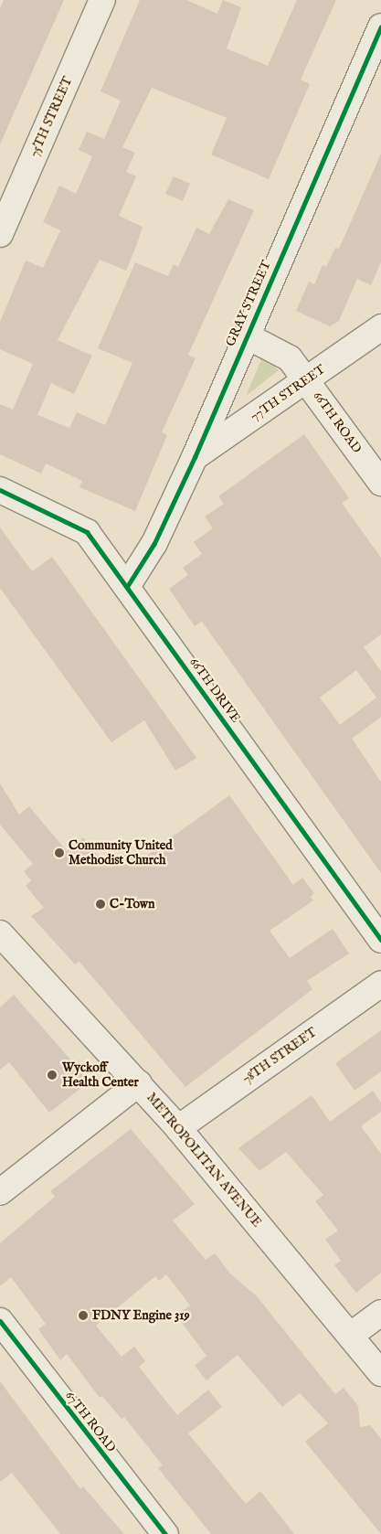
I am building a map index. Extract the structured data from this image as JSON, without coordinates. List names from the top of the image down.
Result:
{
  "streets": {
    "street": [
      "75TH STREET",
      "GRAY STREET",
      "77TH STREET",
      "66TH ROAD",
      "66TH DRIVE",
      "78TH STREET",
      "METROPOLITAN AVENUE",
      "67TH ROAD"
    ]
  },
  "crossings": [
    ["GRAY STREET", "77TH STREET"],
    ["GRAY STREET", "66TH ROAD"],
    ["GRAY STREET", "66TH DRIVE"],
    ["77TH STREET", "66TH ROAD"],
    ["78TH STREET", "METROPOLITAN AVENUE"]
  ],
  "places": [
    "Community United Methodist Church",
    "C-Town",
    "Wyckoff Health Center",
    "FDNY Engine 319"
  ]
}
